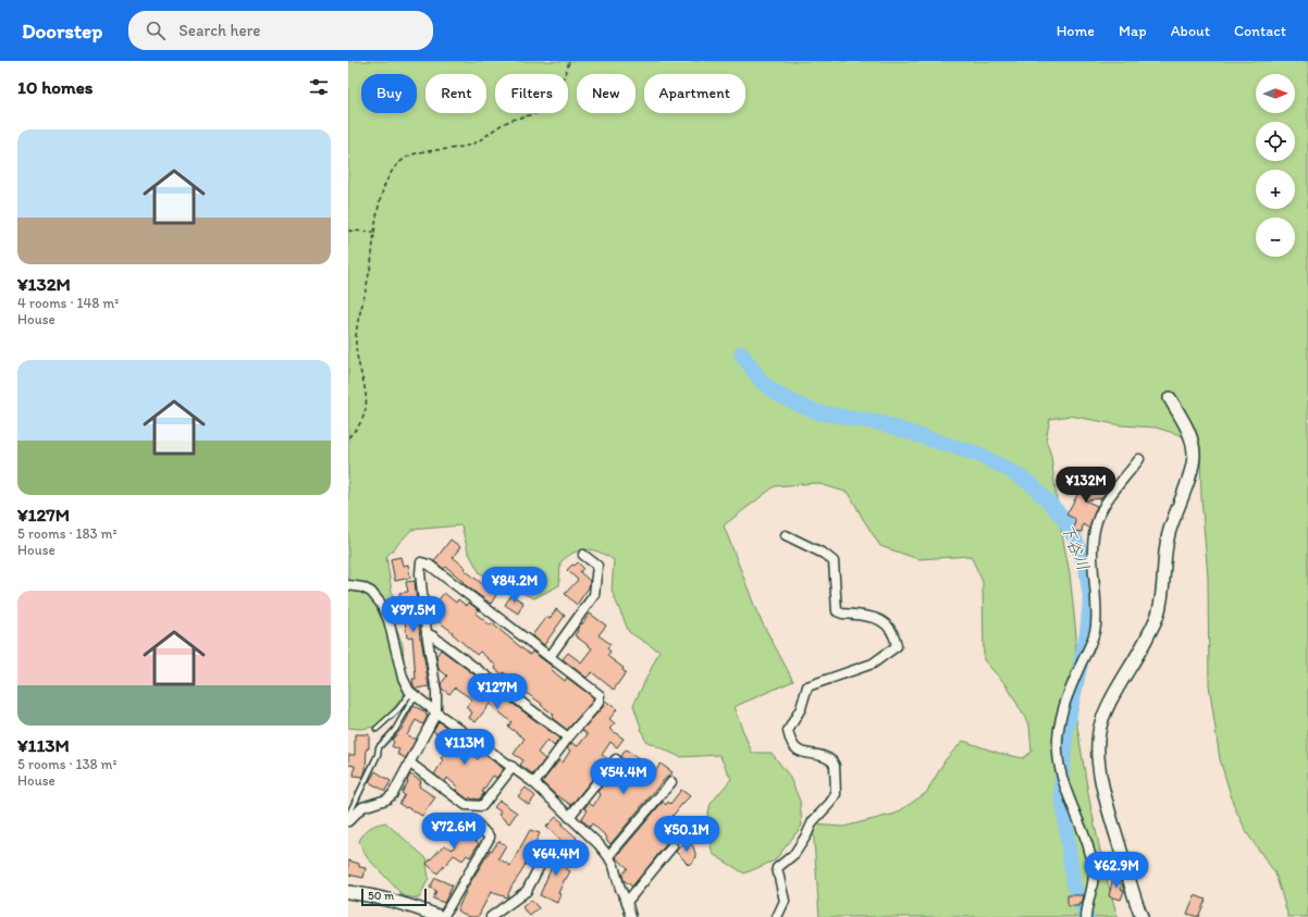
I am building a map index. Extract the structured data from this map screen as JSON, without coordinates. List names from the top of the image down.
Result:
{
  "water": ["下谷川"],
  "scale_bar": "50 m",
  "north": "right",
  "page": {
    "header": "Doorstep",
    "search": "Search here",
    "nav": [
      "Home",
      "Map",
      "About",
      "Contact"
    ],
    "heading": "10 homes",
    "map_buttons": ["+", "−"],
    "chip": [
      "Buy",
      "Rent",
      "Filters",
      "New",
      "Apartment"
    ],
    "list": [
      {
        "name": "¥132M",
        "note": "4 rooms · 148 m² · House"
      },
      {
        "name": "¥127M",
        "note": "5 rooms · 183 m² · House"
      },
      {
        "name": "¥113M",
        "note": "5 rooms · 138 m² · House"
      }
    ],
    "price": [
      "¥132M",
      "¥84.2M",
      "¥97.5M",
      "¥127M",
      "¥113M",
      "¥54.4M",
      "¥72.6M",
      "¥50.1M",
      "¥64.4M",
      "¥62.9M"
    ],
    "scale": "50 m"
  }
}
